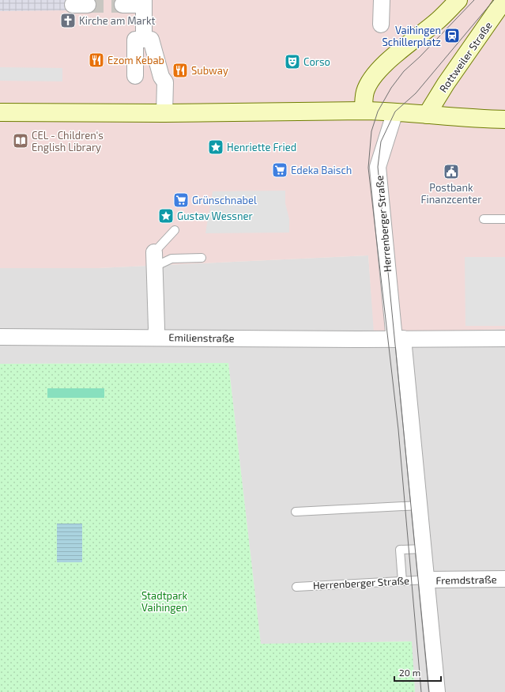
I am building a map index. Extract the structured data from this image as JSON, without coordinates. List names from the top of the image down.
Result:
{
  "streets": {
    "main road": ["Rottweiler Straße"],
    "street": ["Herrenberger Straße", "Emilienstraße", "Fremdstraße"]
  },
  "crossings": [
    ["Herrenberger Straße", "Emilienstraße"],
    ["Herrenberger Straße", "Fremdstraße"]
  ],
  "parks": ["Stadtpark Vaihingen"],
  "places": {
    "church": ["Kirche am Markt"],
    "station": ["Vaihingen Schillerplatz"],
    "restaurant": ["Ezom Kebab", "Subway"],
    "theatre": ["Corso"],
    "library": ["CEL - Children‘s English Library"],
    "place": ["Henriette Fried", "Gustav Wessner"],
    "supermarket": ["Edeka Baisch", "Grünschnabel"],
    "public building": ["Postbank Finanzcenter"]
  },
  "scale_bar": "20 m"
}
